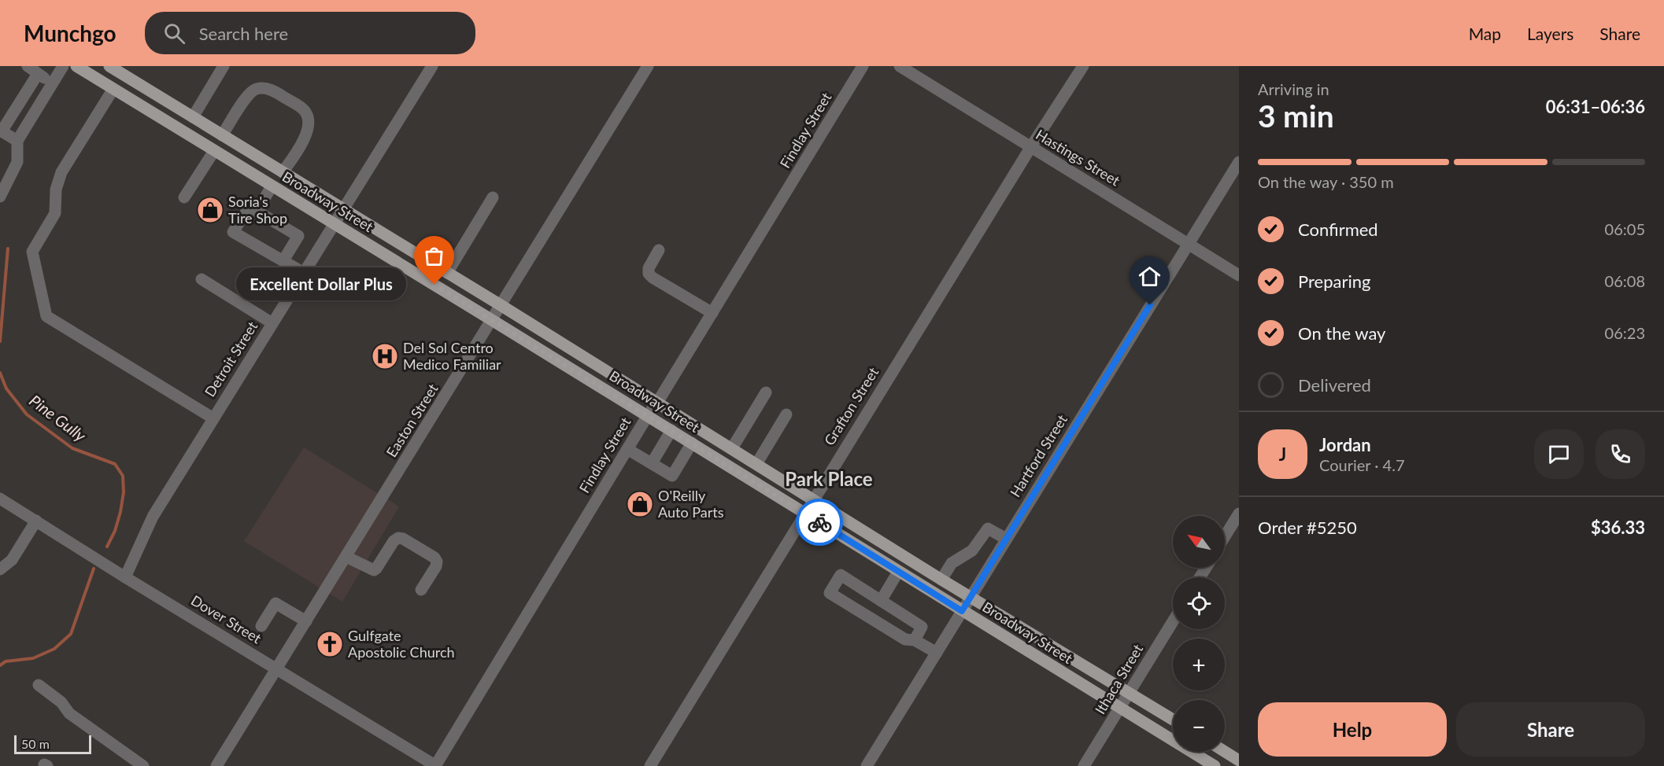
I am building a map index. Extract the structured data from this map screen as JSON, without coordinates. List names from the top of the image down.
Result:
{
  "streets": {
    "main road": ["Broadway Street"],
    "street": [
      "Findlay Street",
      "Hastings Street",
      "Detroit Street",
      "Grafton Street",
      "Easton Street",
      "Hartford Street",
      "Dover Street",
      "Ithaca Street"
    ]
  },
  "crossings": [
    ["Findlay Street", "Broadway Street"],
    ["Findlay Street", "Dover Street"],
    ["Hastings Street", "Grafton Street"],
    ["Hastings Street", "Hartford Street"],
    ["Broadway Street", "Detroit Street"],
    ["Broadway Street", "Grafton Street"],
    ["Broadway Street", "Easton Street"],
    ["Broadway Street", "Hartford Street"],
    ["Broadway Street", "Ithaca Street"],
    ["Detroit Street", "Dover Street"],
    ["Easton Street", "Dover Street"]
  ],
  "districts": ["Park Place"],
  "water": ["Pine Gully"],
  "places": {
    "shop": ["Soria's Tire Shop", "O'Reilly Auto Parts"],
    "other": ["Excellent Dollar Plus"],
    "hospital": ["Del Sol Centro Medico Familiar"],
    "church": ["Gulfgate Apostolic Church"]
  },
  "scale_bar": "50 m",
  "north": "top left",
  "page": {
    "header": "Munchgo",
    "search": "Search here",
    "nav": ["Map", "Layers", "Share"],
    "heading": ["3 min", "Arriving in", "06:31–06:36"],
    "panel": [
      "Jordan",
      "Courier · 4.7",
      "Order #5250",
      "$36.33"
    ],
    "bar": "On the way · 350 m",
    "list": [
      ["Confirmed", "06:05"],
      ["Preparing", "06:08"],
      ["On the way", "06:23"],
      "Delivered"
    ],
    "bubble": "Excellent Dollar Plus",
    "round": "J",
    "map_buttons": ["+", "−"],
    "buttons": ["Help", "Share"],
    "scale": "50 m"
  }
}
